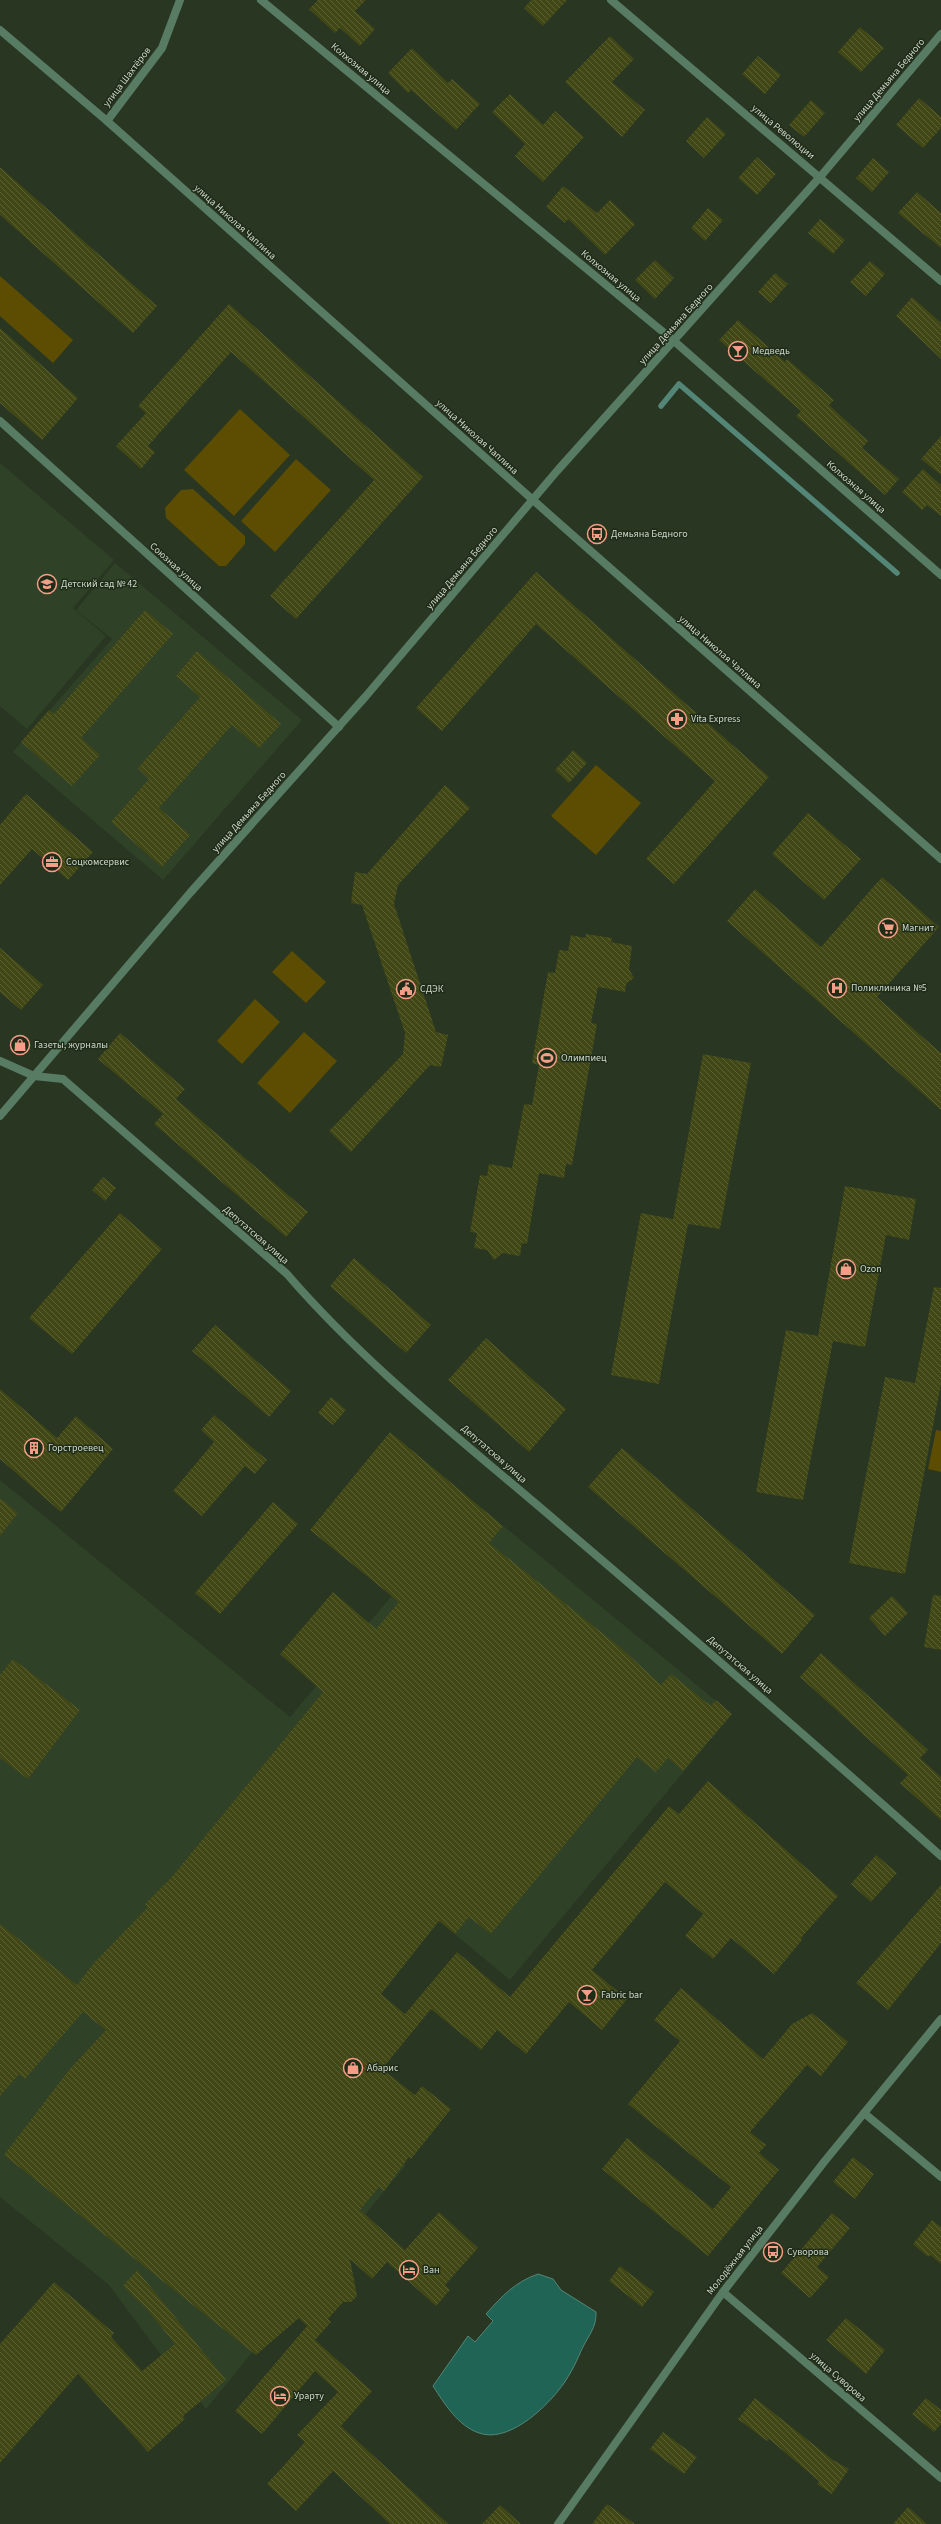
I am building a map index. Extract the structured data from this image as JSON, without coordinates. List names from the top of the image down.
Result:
{
  "streets": {
    "street": [
      "Колхозная улица",
      "улица Шахтёров",
      "улица Демьяна Бедного",
      "улица Революции",
      "улица Николая Чаплина",
      "Союзная улица",
      "Депутатская улица",
      "Молодёжная улица",
      "улица Суворова"
    ]
  },
  "crossings": [
    ["Колхозная улица", "улица Демьяна Бедного"],
    ["улица Шахтёров", "улица Николая Чаплина"],
    ["улица Демьяна Бедного", "улица Революции"],
    ["улица Демьяна Бедного", "улица Николая Чаплина"],
    ["улица Демьяна Бедного", "Союзная улица"],
    ["улица Демьяна Бедного", "Депутатская улица"],
    ["Молодёжная улица", "улица Суворова"]
  ],
  "places": {
    "bar": ["Медведь", "Fabric bar"],
    "bus stop": ["Демьяна Бедного", "Суворова"],
    "school or university": ["Детский сад № 42"],
    "pharmacy": ["Vita Express"],
    "office": ["Соцкомсервис"],
    "supermarket": ["Магнит"],
    "hospital": ["Поликлиника №5"],
    "public building": ["СДЭК"],
    "shop": ["Газеты, журналы", "Ozon", "Абарис"],
    "sports": ["Олимпиец"],
    "building": ["Горстроевец"],
    "hotel": ["Ван", "Урарту"]
  }
}
